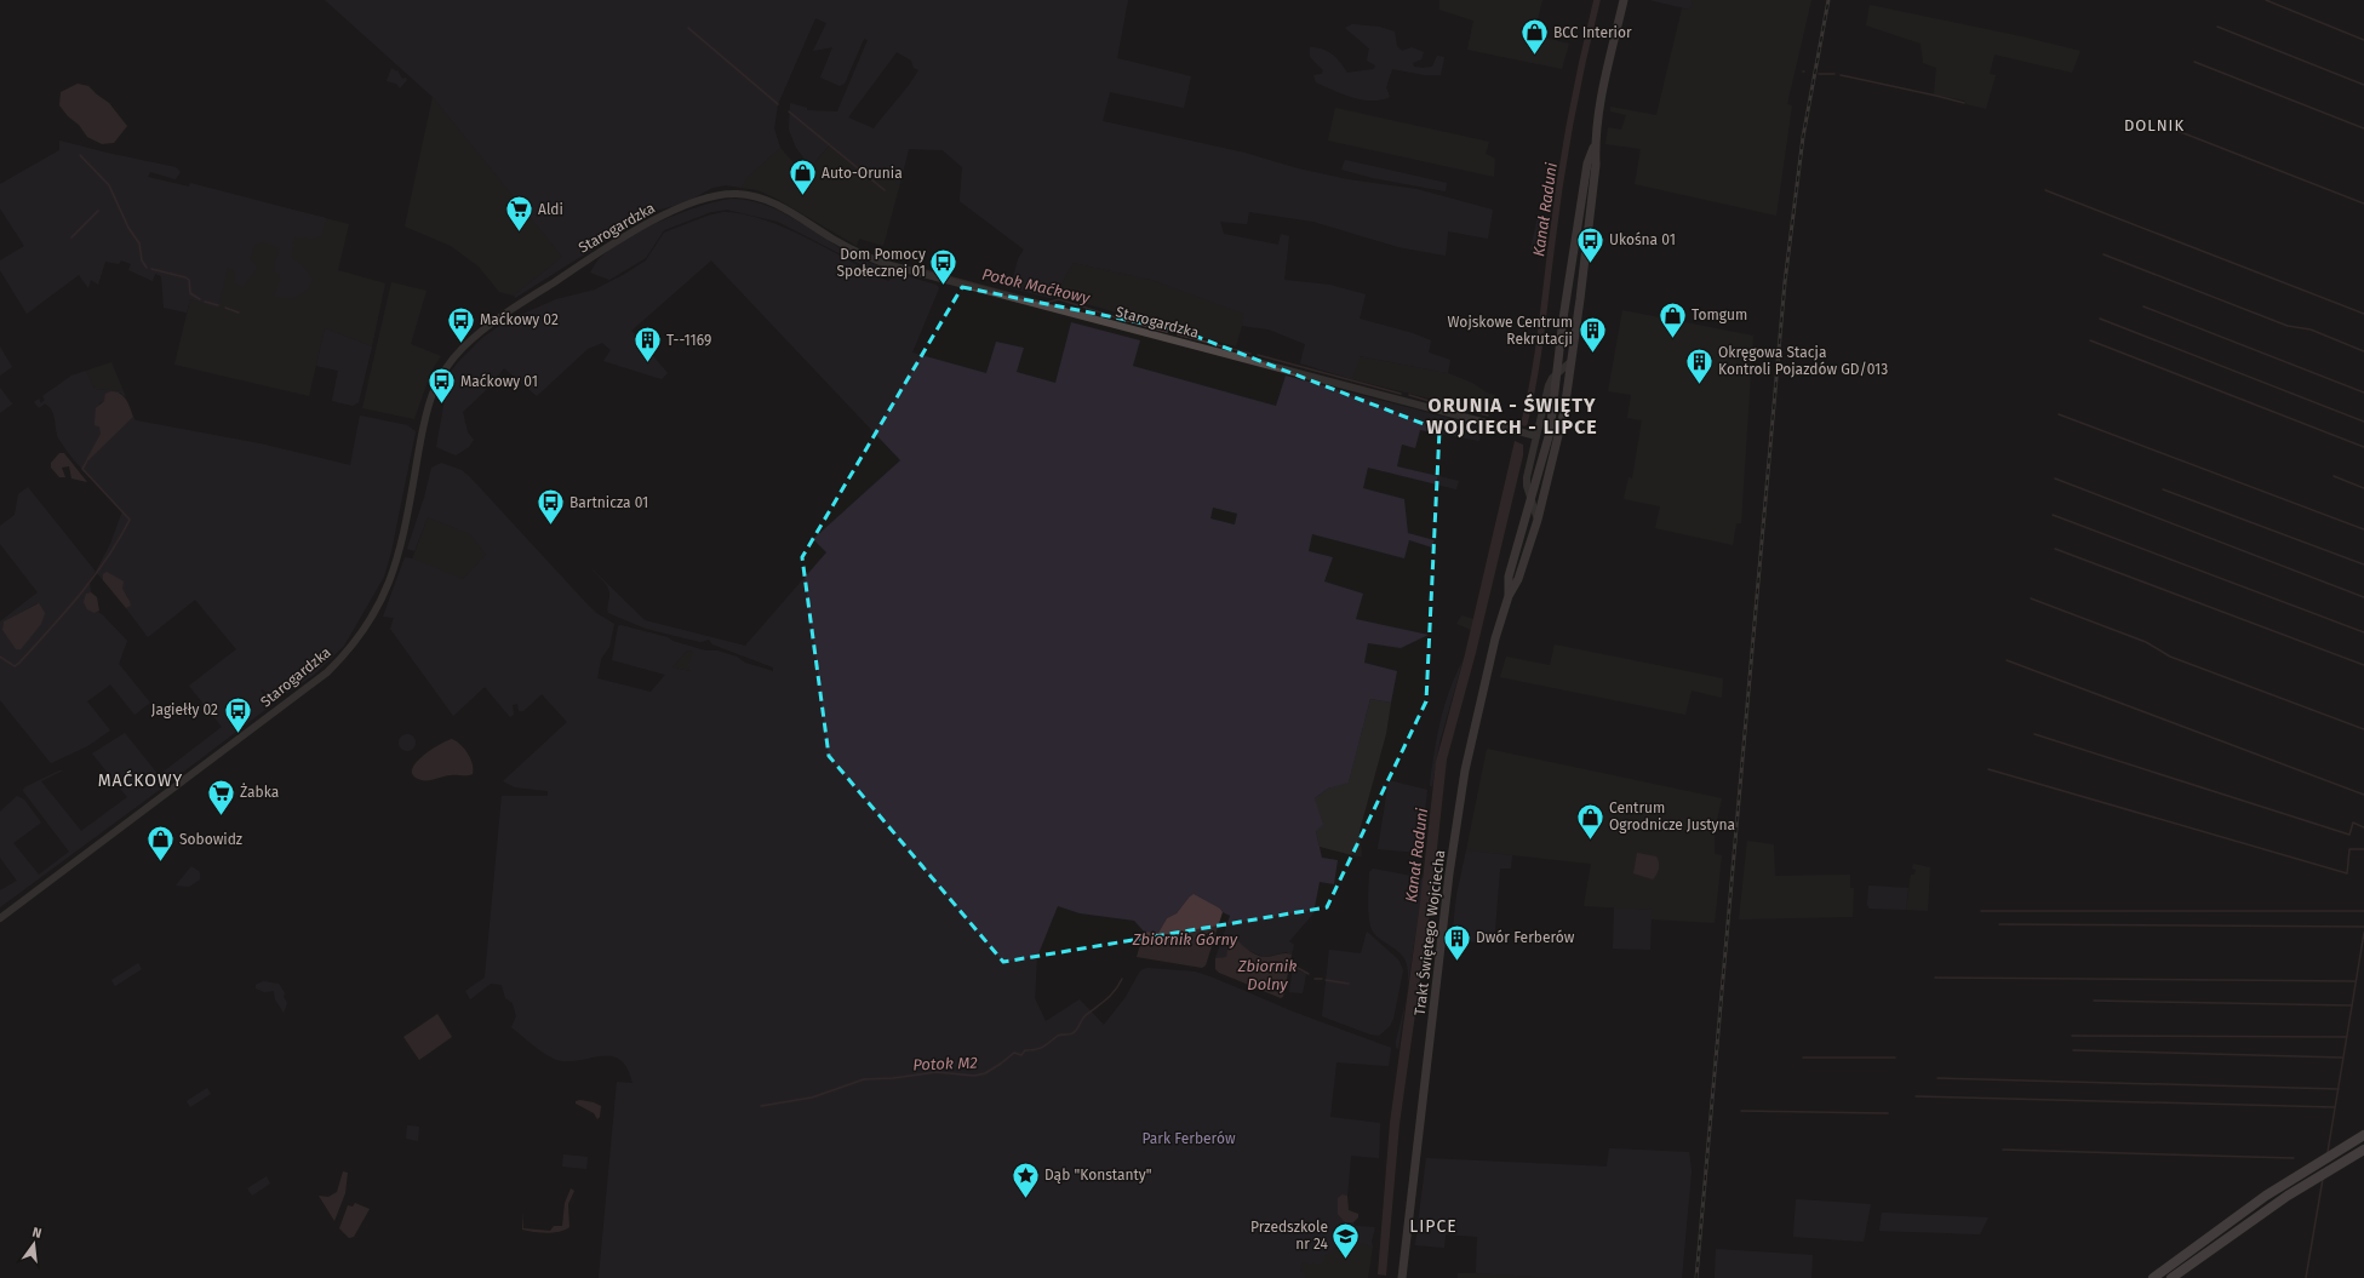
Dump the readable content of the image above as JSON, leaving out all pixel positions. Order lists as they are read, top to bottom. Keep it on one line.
{"streets":{"main road":["Starogardzka","Trakt Świętego Wojciecha"]},"districts":["DOLNIK","ORUNIA - ŚWIĘTY WOJCIECH - LIPCE","MAĆKOWY","LIPCE"],"water":["Kanał Raduni","Potok Maćkowy","Zbiornik Górny","Zbiornik Dolny","Potok M2"],"parks":["Park Ferberów"],"places":{"shop":["BCC Interior","Auto-Orunia","Tomgum","Centrum Ogrodnicze Justyna","Sobowidz"],"supermarket":["Aldi","Żabka"],"bus stop":["Ukośna 01","Dom Pomocy Społecznej 01","Maćkowy 02","Maćkowy 01","Bartnicza 01","Jagiełły 02"],"building":["Wojskowe Centrum Rekrutacji","T--1169","Okręgowa Stacja Kontroli Pojazdów GD/013","Dwór Ferberów"],"place":["Dąb \"Konstanty\""],"school or university":["Przedszkole nr 24"]},"north":"top"}
